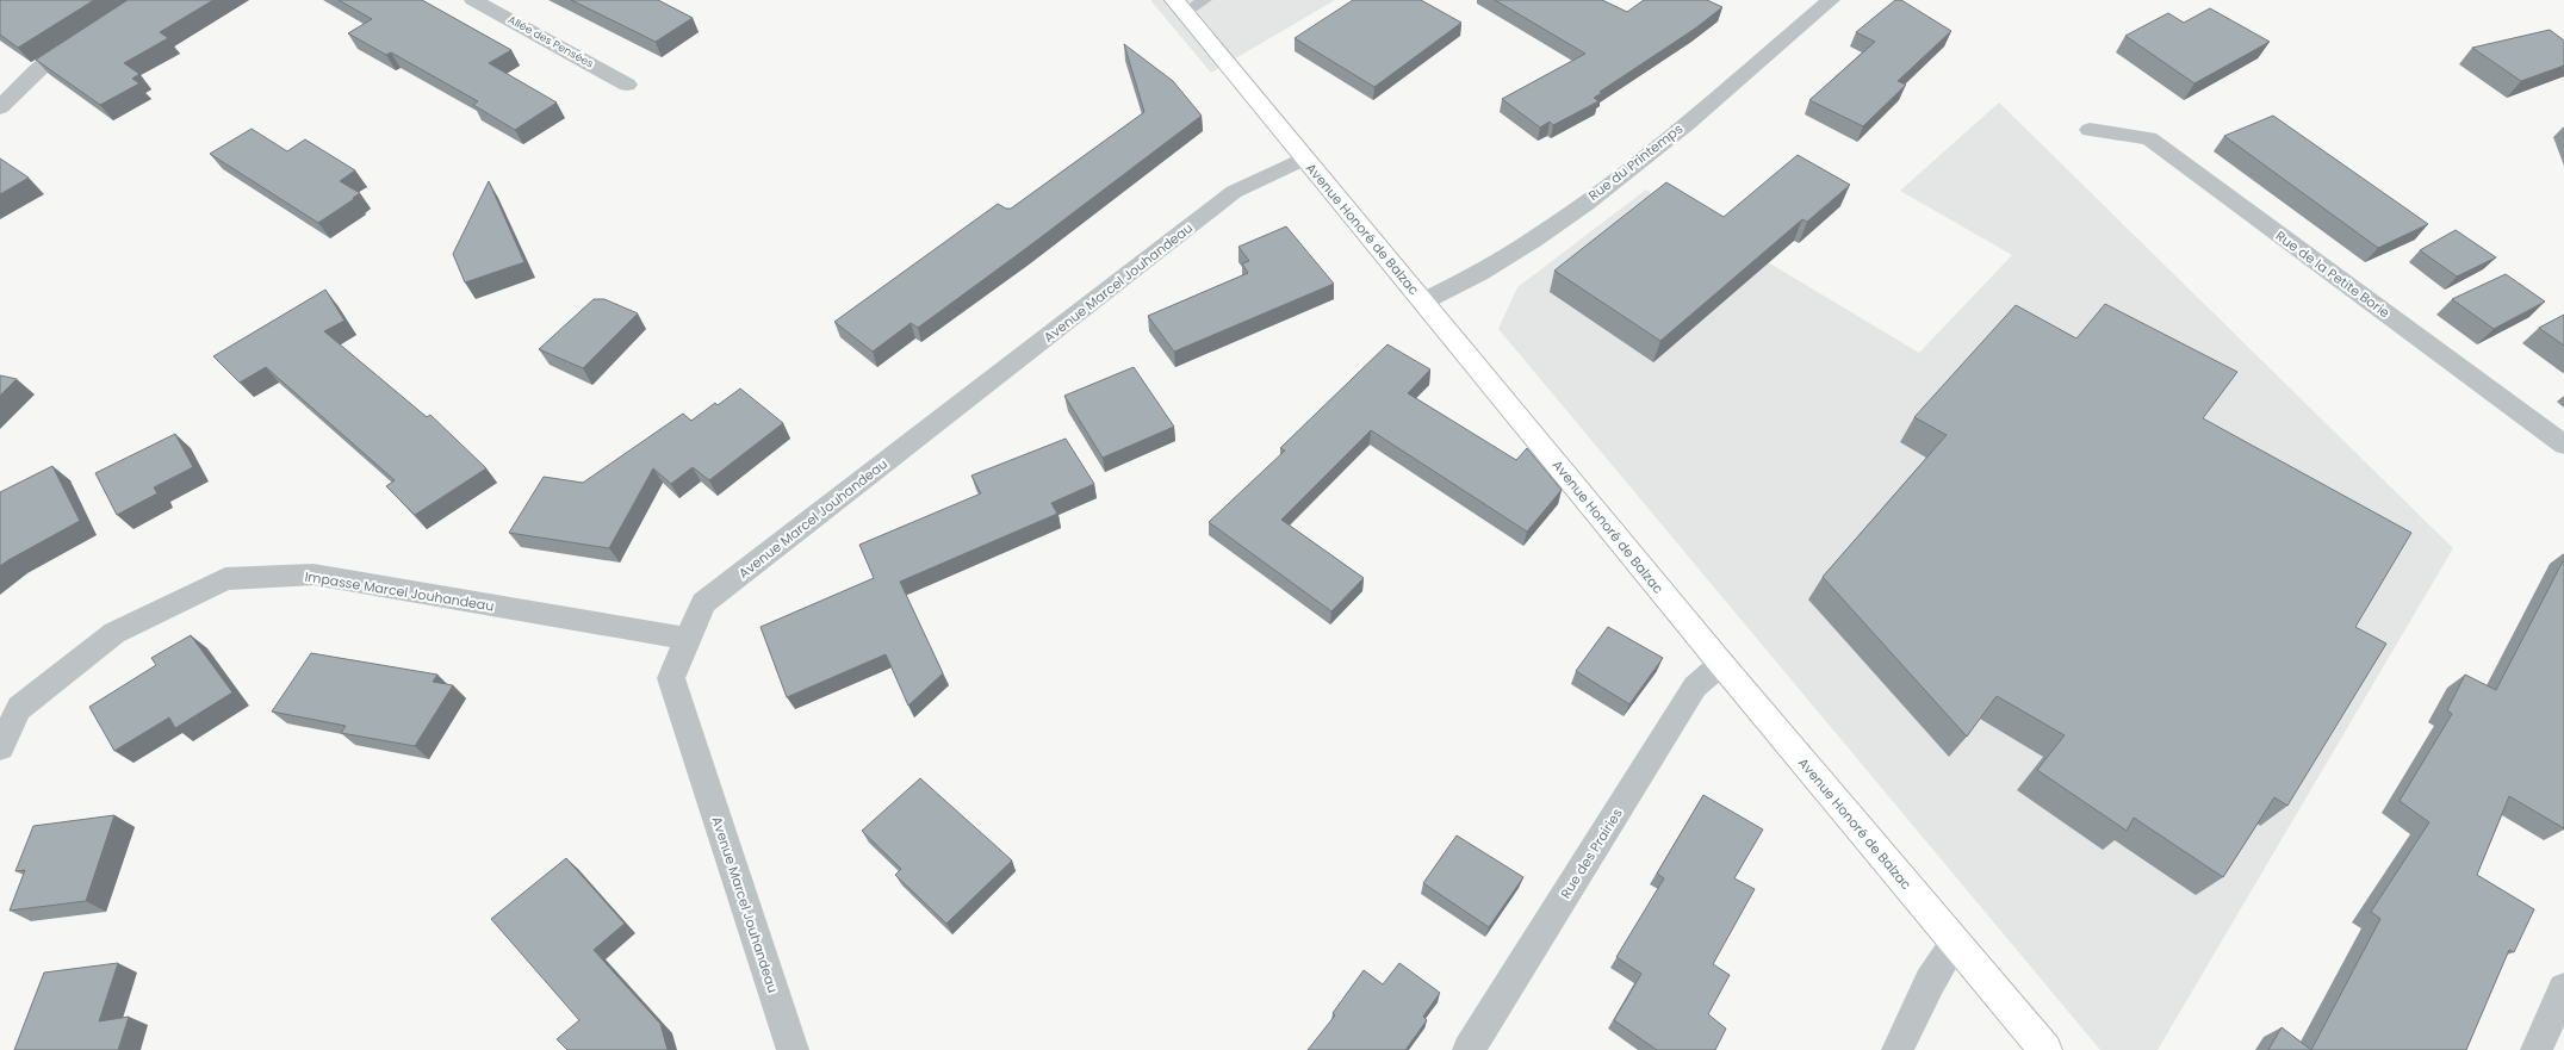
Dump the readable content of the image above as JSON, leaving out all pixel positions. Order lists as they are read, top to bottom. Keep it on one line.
{"streets":{"main road":["Avenue Honoré de Balzac"],"street":["Allée des Pensées","Rue du Printemps","Rue de la Petite Borie","Avenue Marcel Jouhandeau","Impasse Marcel Jouhandeau","Rue des Prairies"]},"crossings":[["Rue du Printemps","Avenue Honoré de Balzac"],["Avenue Honoré de Balzac","Avenue Marcel Jouhandeau"],["Avenue Honoré de Balzac","Rue des Prairies"],["Avenue Marcel Jouhandeau","Impasse Marcel Jouhandeau"]]}
